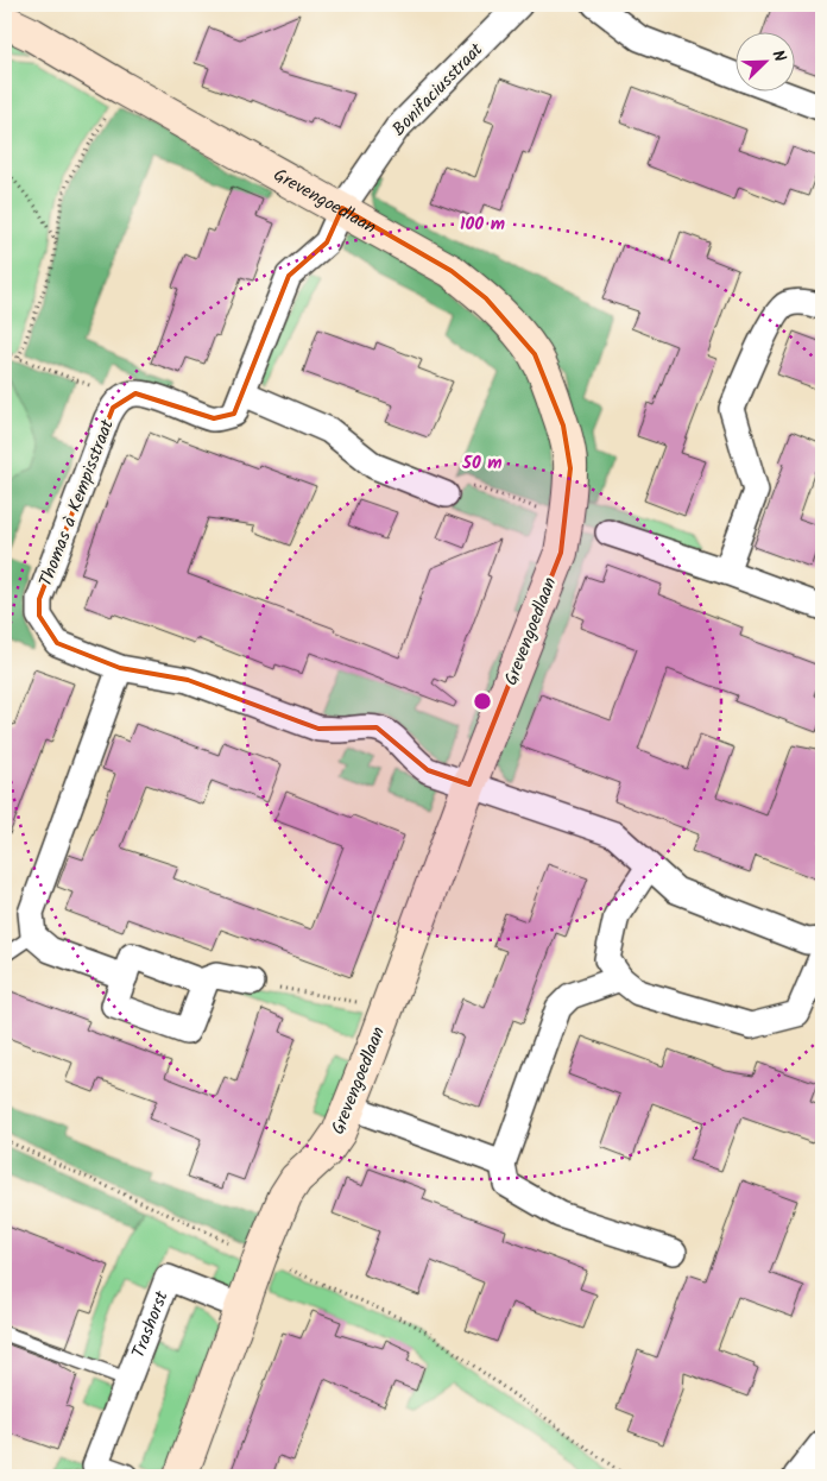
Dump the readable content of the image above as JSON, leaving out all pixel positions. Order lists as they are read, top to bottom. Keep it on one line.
{"streets":{"street":["Bonifaciusstraat","Grevengoedlaan","Thomas à Kempisstraat","Trashorst"]},"crossings":[["Bonifaciusstraat","Grevengoedlaan"],["Bonifaciusstraat","Thomas à Kempisstraat"],["Grevengoedlaan","Thomas à Kempisstraat"],["Grevengoedlaan","Trashorst"]],"north":"top right","rings":["100 m","50 m"]}
